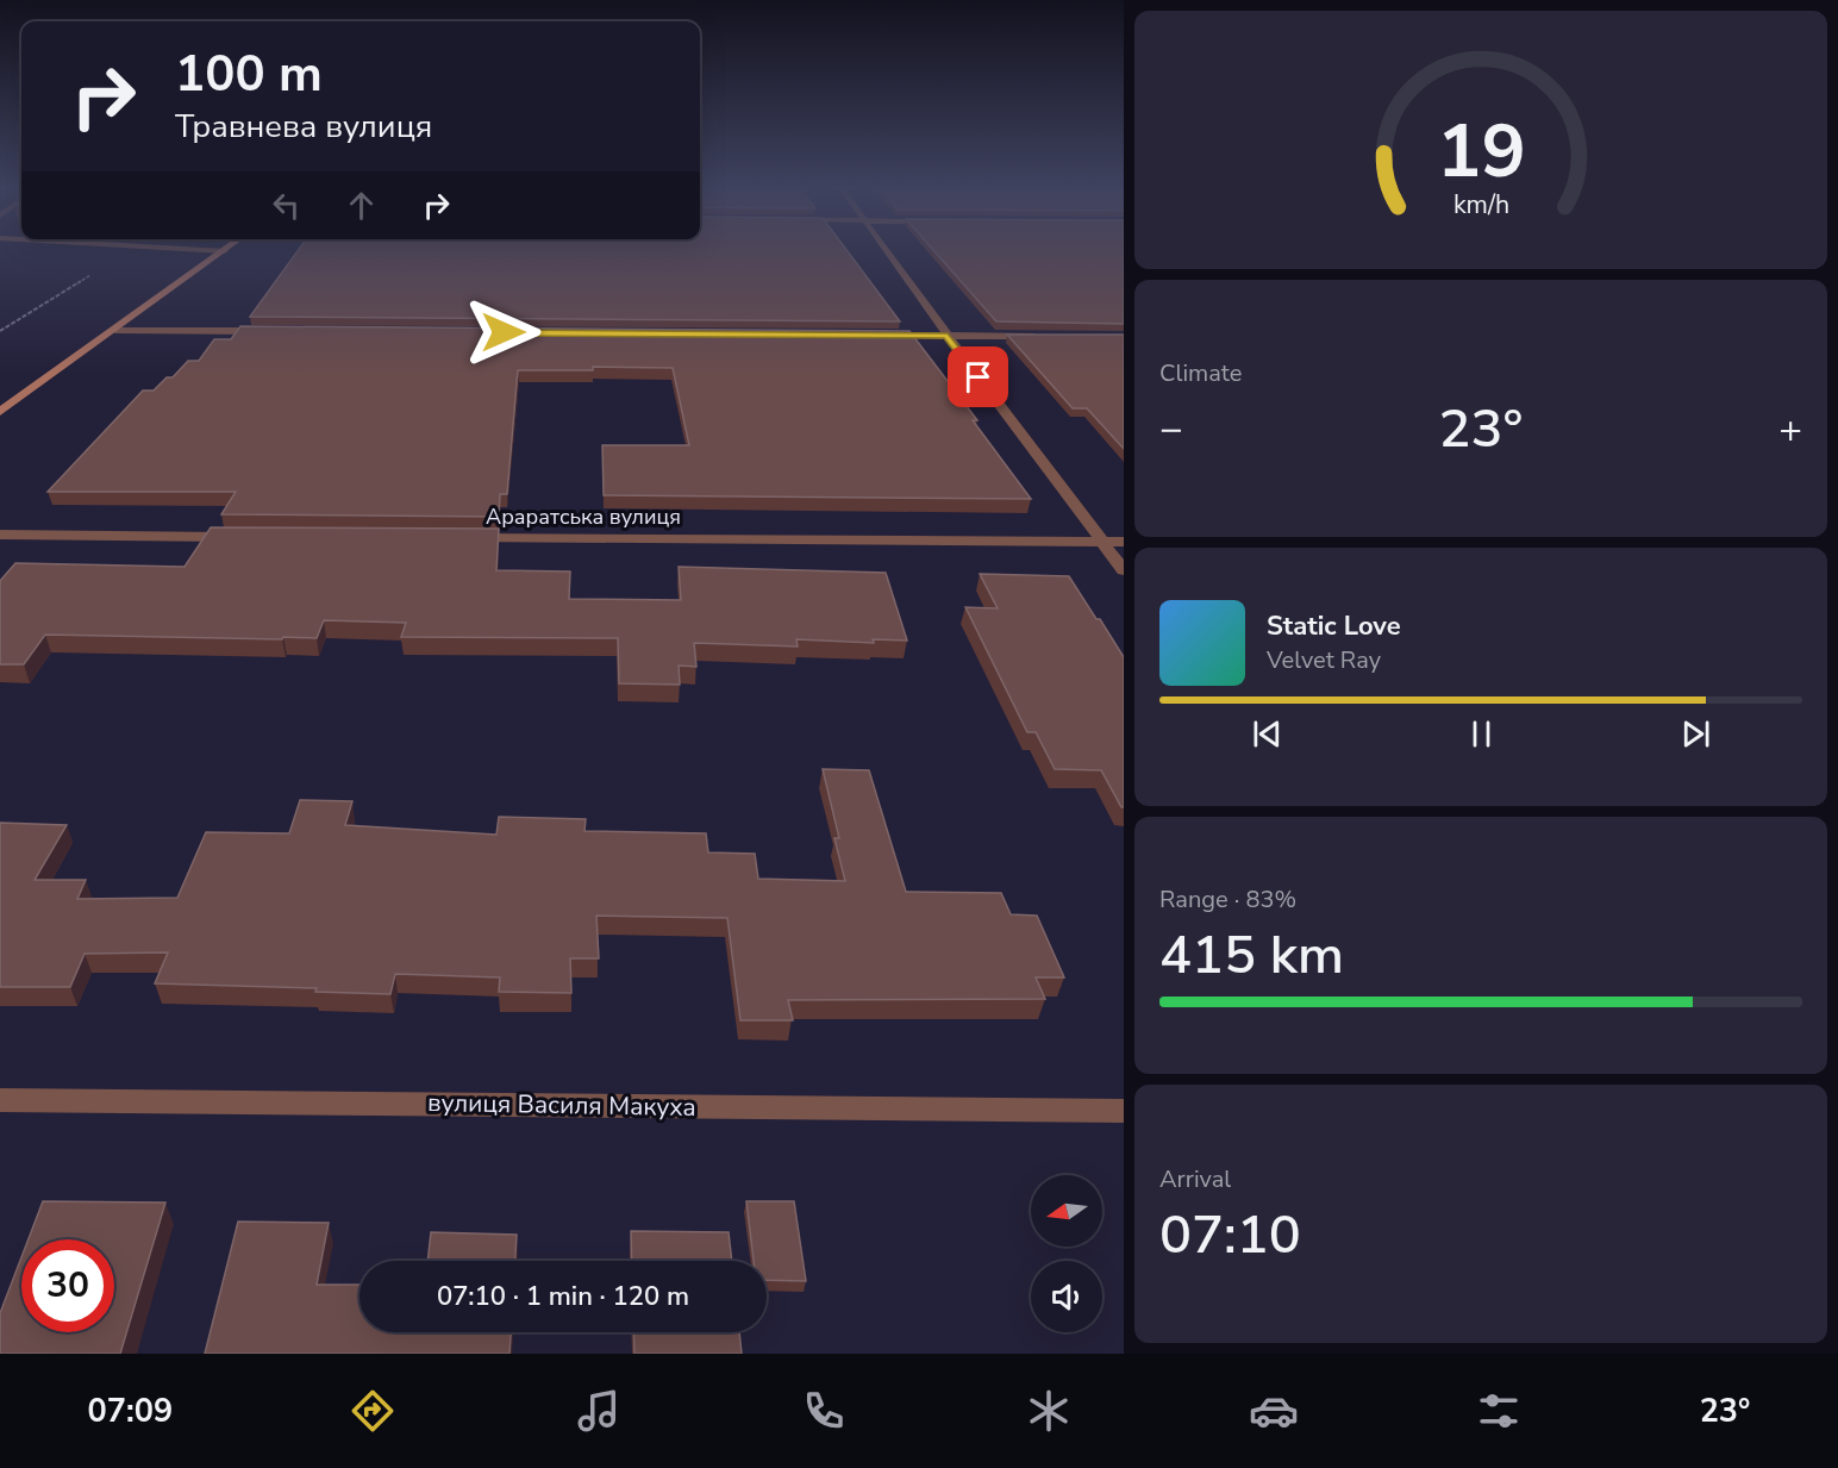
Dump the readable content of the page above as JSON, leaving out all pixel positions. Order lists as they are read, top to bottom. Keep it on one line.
{"streets":{"street":["Араратська вулиця","вулиця Василя Макуха"]},"north":"left","page":{"turn":["100 m","Травнева вулиця"],"tile":["Climate",["Range · 83%","415 km"],["Arrival","07:10"]],"heat":["−","23°","+"],"song":["Static Love","Velvet Ray"],"limit":"30","trip":"07:10 · 1 min · 120 m","tabs":["07:09","23°"],"gauge":["19","km/h"]}}
